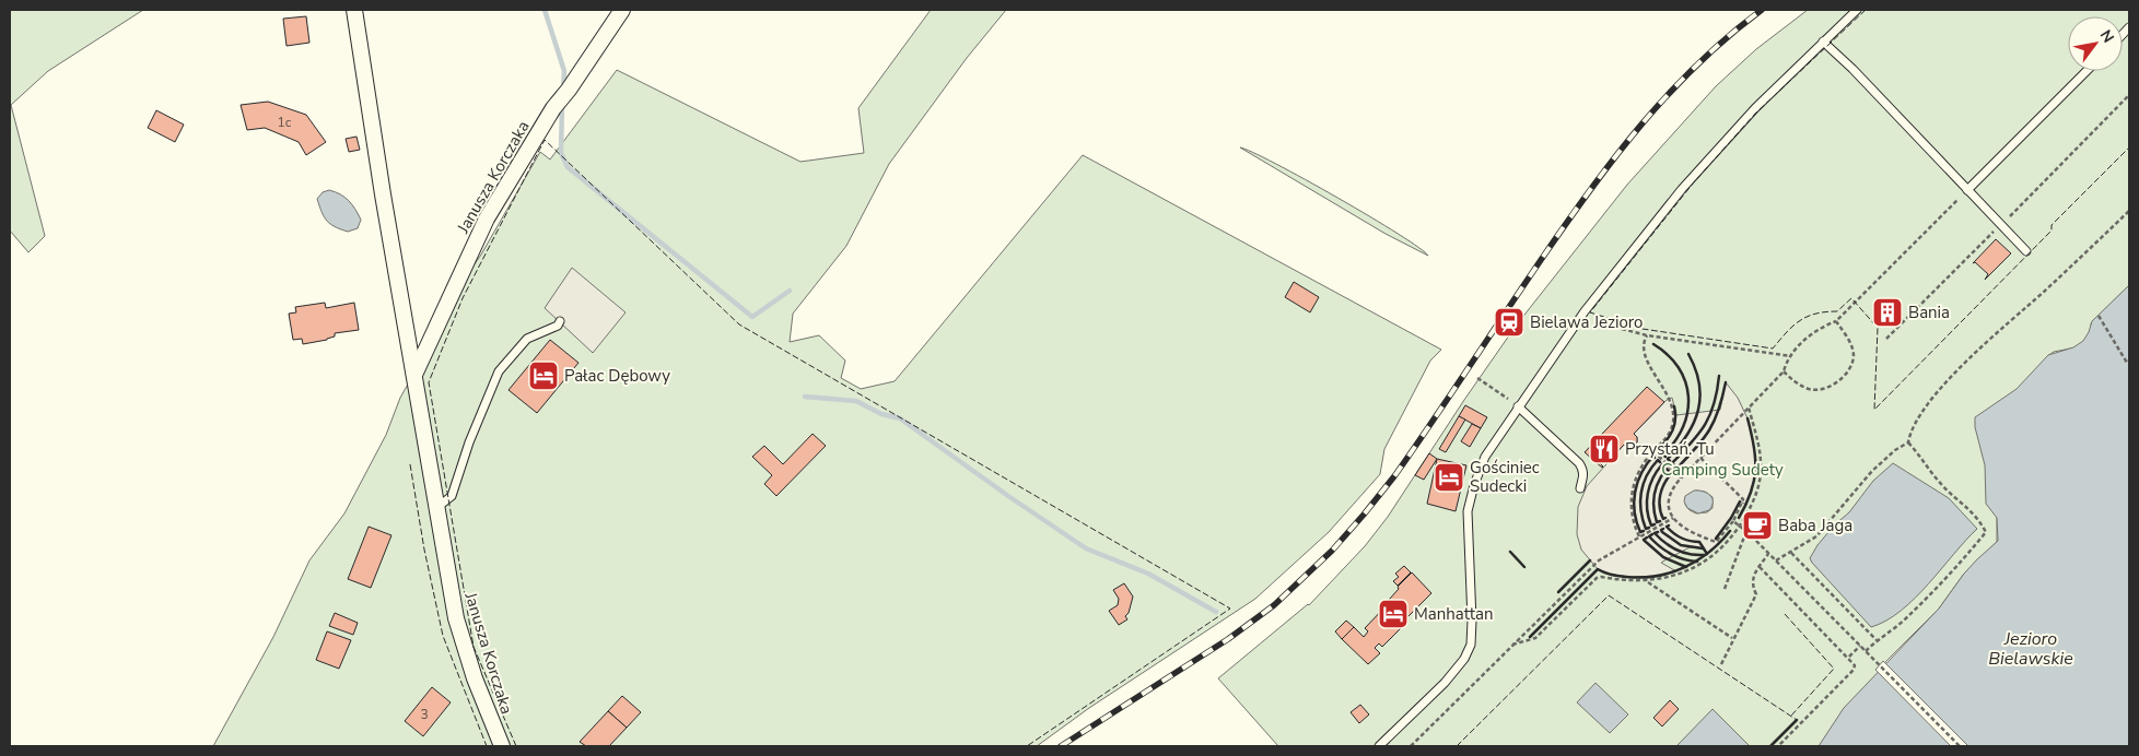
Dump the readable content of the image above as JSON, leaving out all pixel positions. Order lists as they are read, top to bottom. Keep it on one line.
{"streets":{"street":["Janusza Korczaka"]},"water":["Jezioro Bielawskie"],"parks":["Camping Sudety"],"places":{"building":["Bania"],"station":["Bielawa Jezioro"],"hotel":["Pałac Dębowy","Gościniec Sudecki","Manhattan"],"restaurant":["Przystań. Tu"],"cafe":["Baba Jaga"]},"house_numbers":["1c","3"],"north":"top right"}
